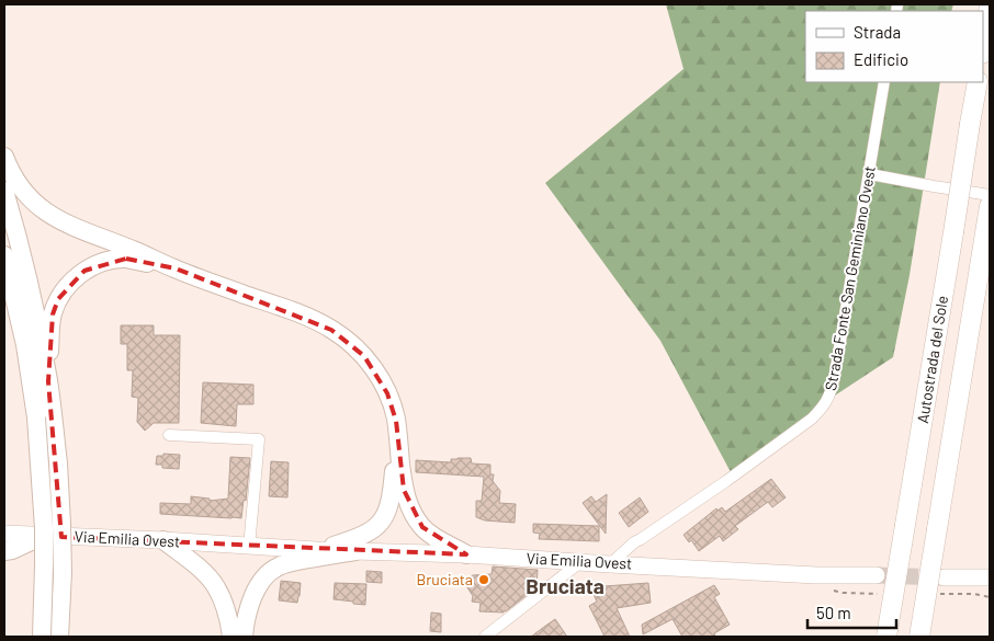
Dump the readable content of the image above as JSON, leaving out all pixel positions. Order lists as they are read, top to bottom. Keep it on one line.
{"streets":{"highway":["Autostrada del Sole"],"main road":["Via Emilia Ovest"],"street":["Strada Fonte San Geminiano Ovest"]},"crossings":[["Strada Fonte San Geminiano Ovest","Via Emilia Ovest"]],"districts":["Bruciata"],"places":["Bruciata"],"legend":["Strada","Edificio"],"scale_bar":"50 m"}
